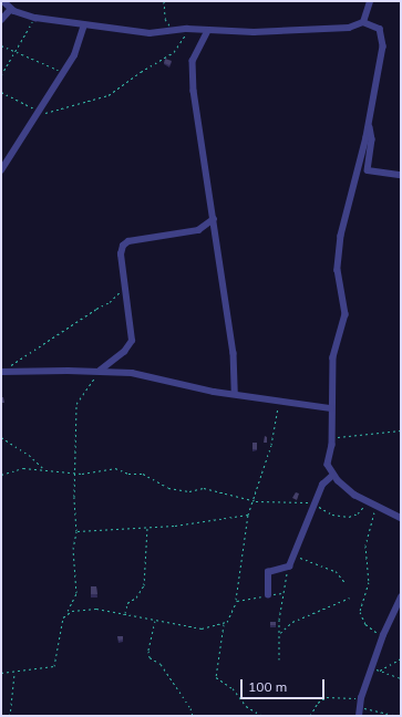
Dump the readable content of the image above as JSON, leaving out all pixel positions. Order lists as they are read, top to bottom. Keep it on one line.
{"scale_bar":"100 m"}
